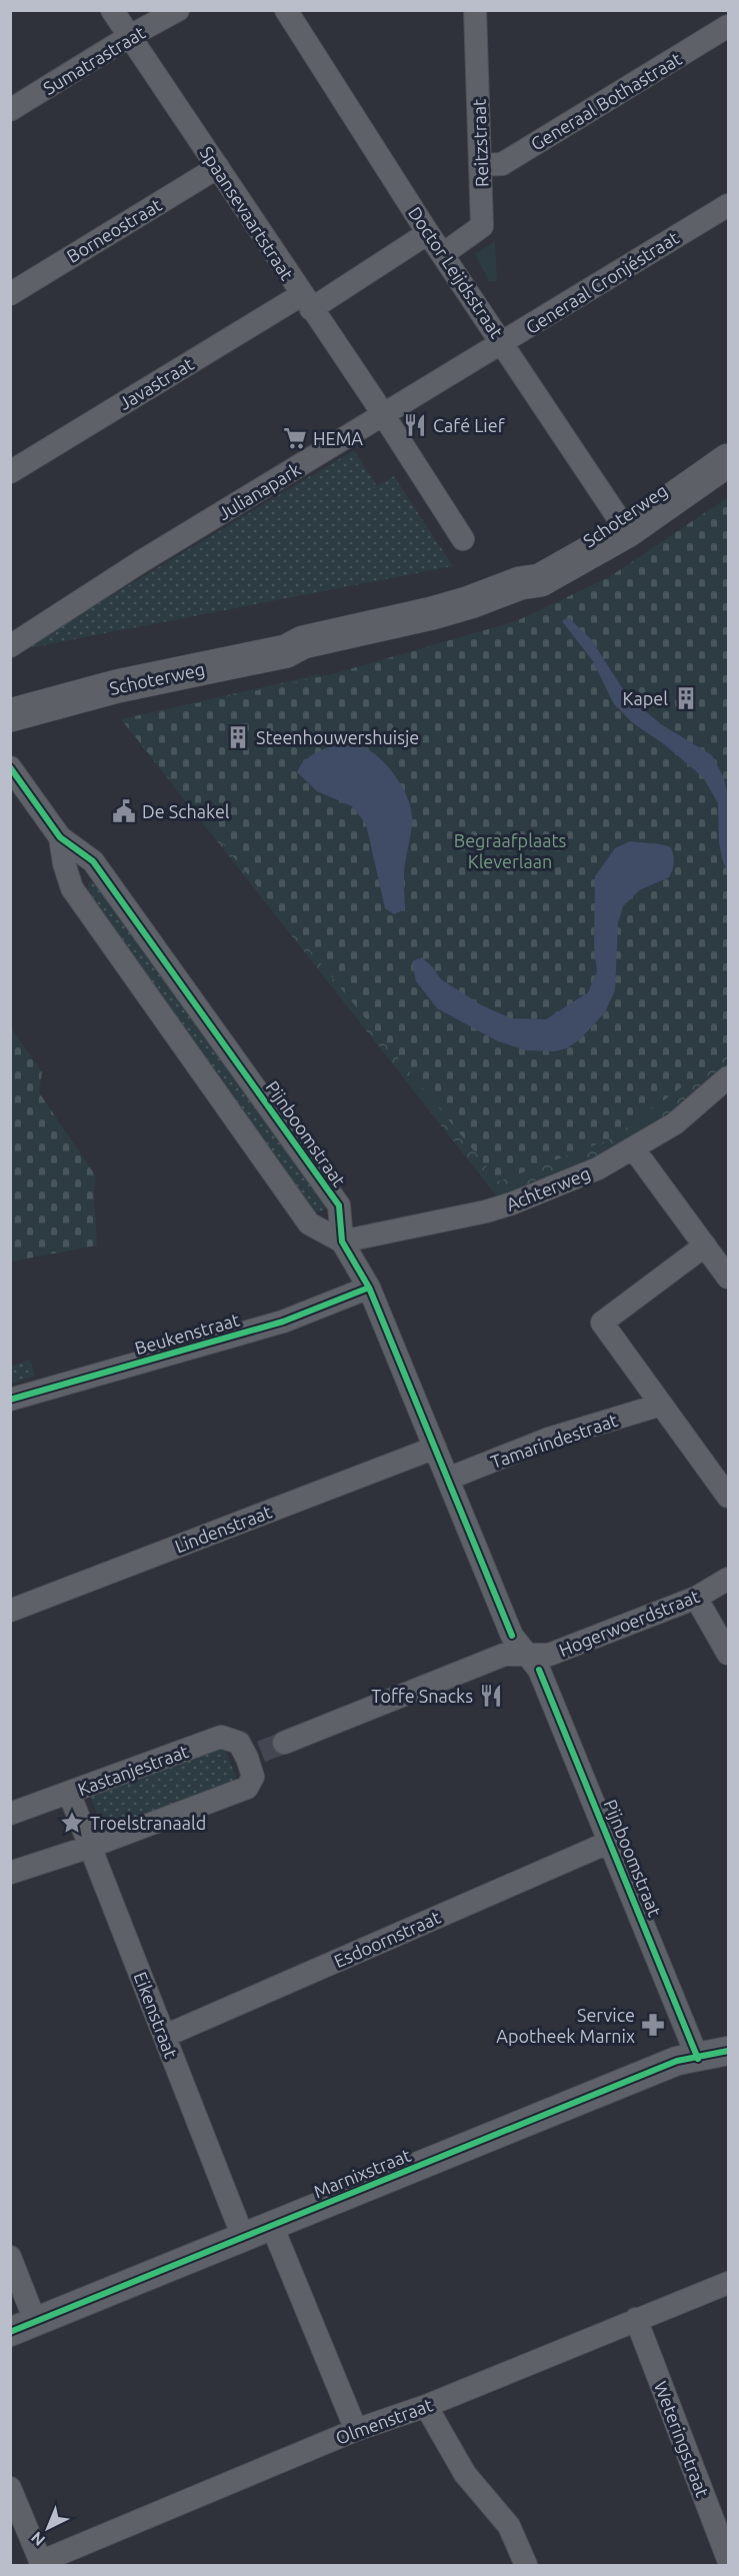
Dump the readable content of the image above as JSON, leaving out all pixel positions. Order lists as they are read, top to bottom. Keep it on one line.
{"streets":{"main road":["Schoterweg"],"street":["Sumatrastraat","Generaal Bothastraat","Reitzstraat","Spaansevaartstraat","Borneostraat","Doctor Leijdsstraat","Generaal Cronjéstraat","Javastraat","Julianapark","Pijnboomstraat","Achterweg","Beukenstraat","Tamarindestraat","Lindenstraat","Hogerwoerdstraat","Kastanjestraat","Esdoornstraat","Eikenstraat","Marnixstraat","Olmenstraat","Weteringstraat"]},"crossings":[["Sumatrastraat","Spaansevaartstraat"],["Generaal Bothastraat","Reitzstraat"],["Reitzstraat","Doctor Leijdsstraat"],["Spaansevaartstraat","Borneostraat"],["Spaansevaartstraat","Generaal Cronjéstraat"],["Spaansevaartstraat","Javastraat"],["Spaansevaartstraat","Julianapark"],["Doctor Leijdsstraat","Generaal Cronjéstraat"],["Doctor Leijdsstraat","Javastraat"],["Doctor Leijdsstraat","Schoterweg"],["Generaal Cronjéstraat","Julianapark"],["Pijnboomstraat","Achterweg"],["Pijnboomstraat","Beukenstraat"],["Pijnboomstraat","Tamarindestraat"],["Pijnboomstraat","Lindenstraat"],["Pijnboomstraat","Hogerwoerdstraat"],["Pijnboomstraat","Esdoornstraat"],["Pijnboomstraat","Marnixstraat"],["Kastanjestraat","Eikenstraat"],["Esdoornstraat","Eikenstraat"],["Eikenstraat","Marnixstraat"],["Olmenstraat","Weteringstraat"]],"parks":["Begraafplaats Kleverlaan"],"places":{"restaurant":["Café Lief","Toffe Snacks"],"supermarket":["HEMA"],"building":["Kapel","Steenhouwershuisje"],"public building":["De Schakel"],"place":["Troelstranaald"],"pharmacy":["Service Apotheek Marnix"]},"north":"bottom left"}
